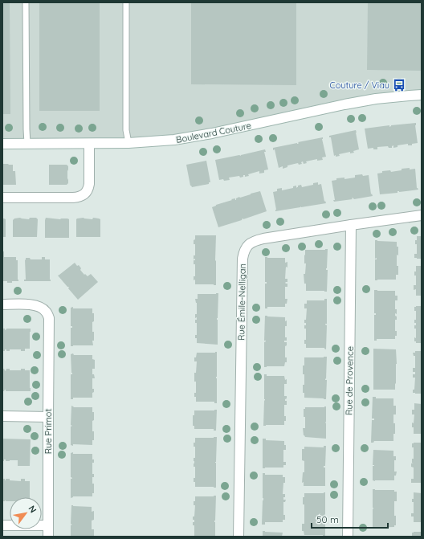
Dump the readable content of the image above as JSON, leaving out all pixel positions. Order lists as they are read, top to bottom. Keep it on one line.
{"streets":{"street":["Boulevard Couture","Rue Émile-Nelligan","Rue de Provence","Rue Primot"]},"crossings":[["Rue Émile-Nelligan","Rue de Provence"]],"places":{"bus stop":["Couture / Viau"]},"scale_bar":"50 m","north":"top right"}
